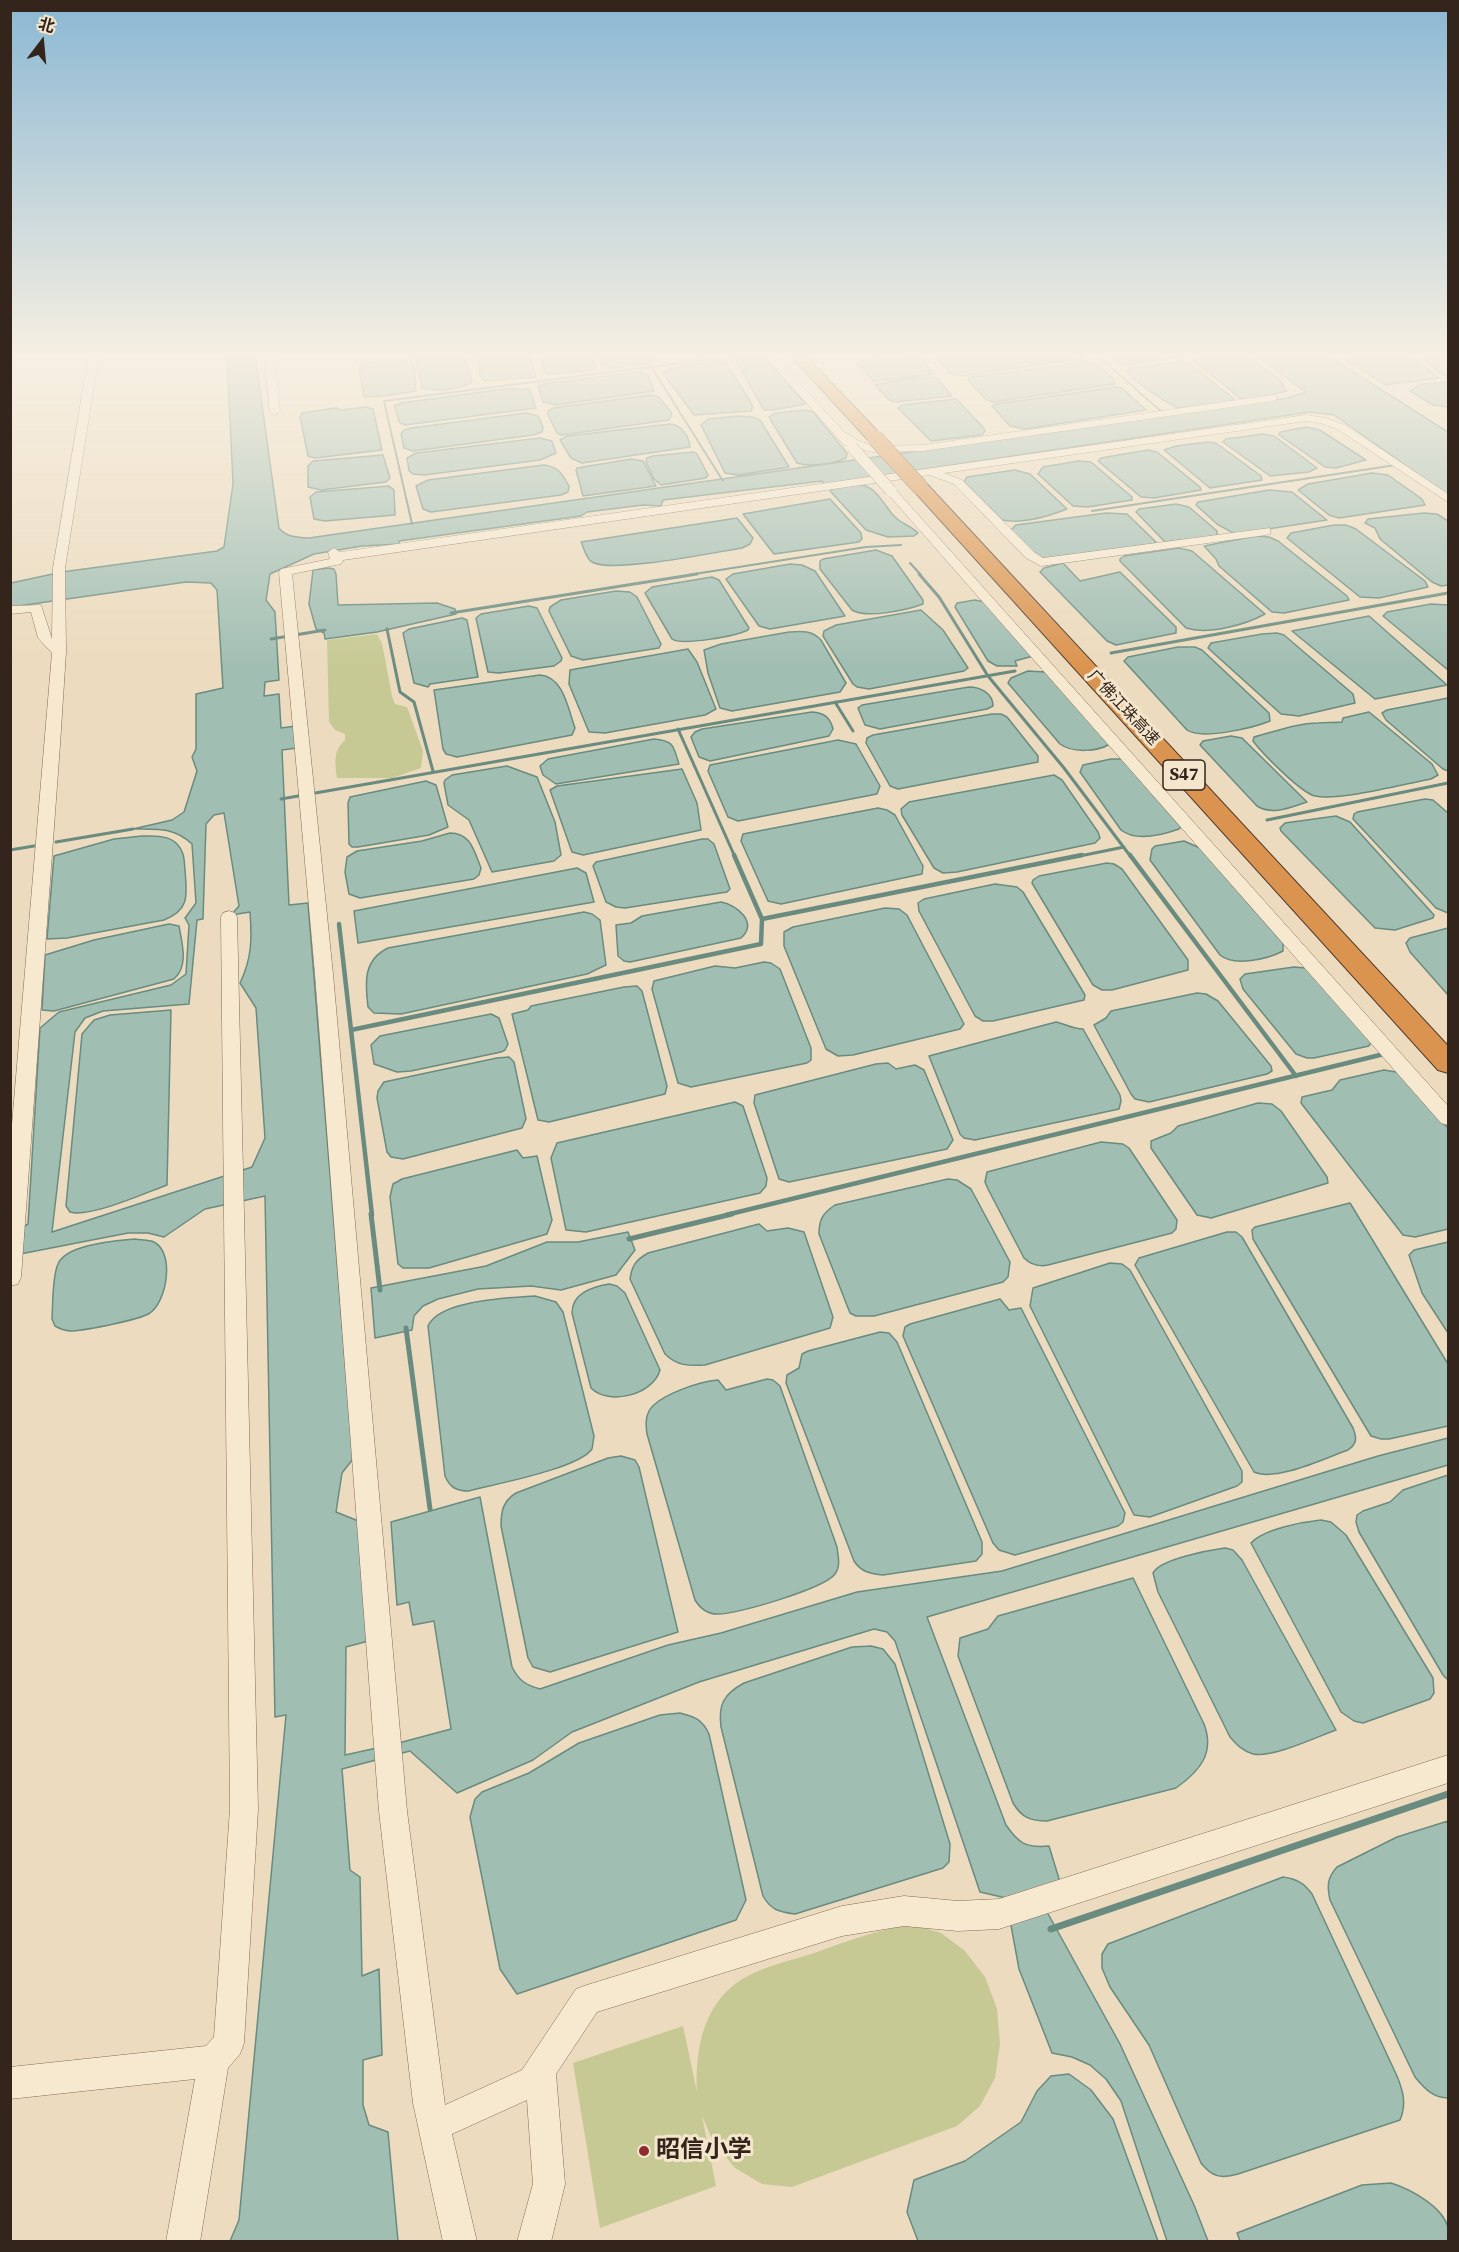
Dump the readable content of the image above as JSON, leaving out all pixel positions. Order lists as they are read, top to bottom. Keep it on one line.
{"streets":{"highway":["广佛江珠高速","S47"]},"places":["昭信小学"],"north":"top"}
